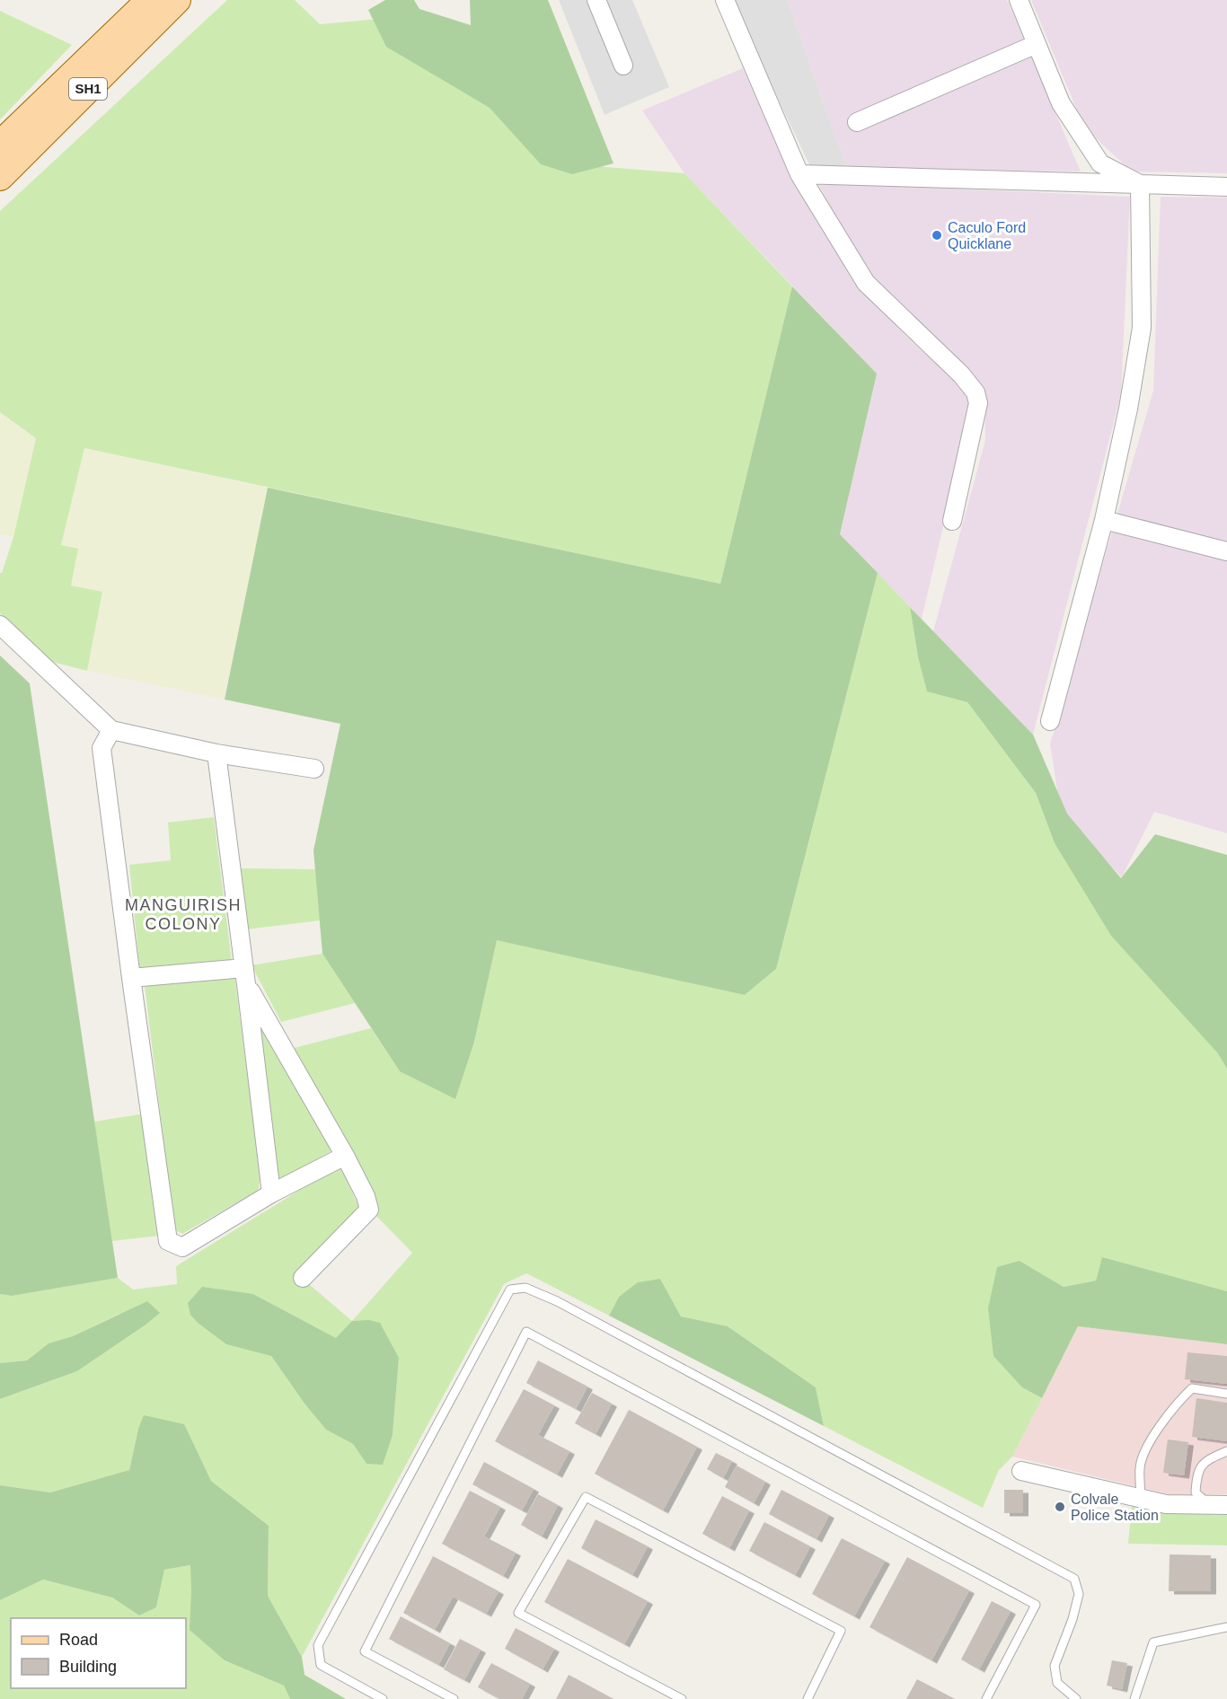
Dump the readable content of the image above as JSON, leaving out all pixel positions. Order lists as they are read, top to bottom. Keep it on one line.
{"streets":{"main road":["SH1"]},"districts":["MANGUIRISH COLONY"],"places":["Caculo Ford Quicklane","Colvale Police Station"],"legend":["Road","Building"]}
